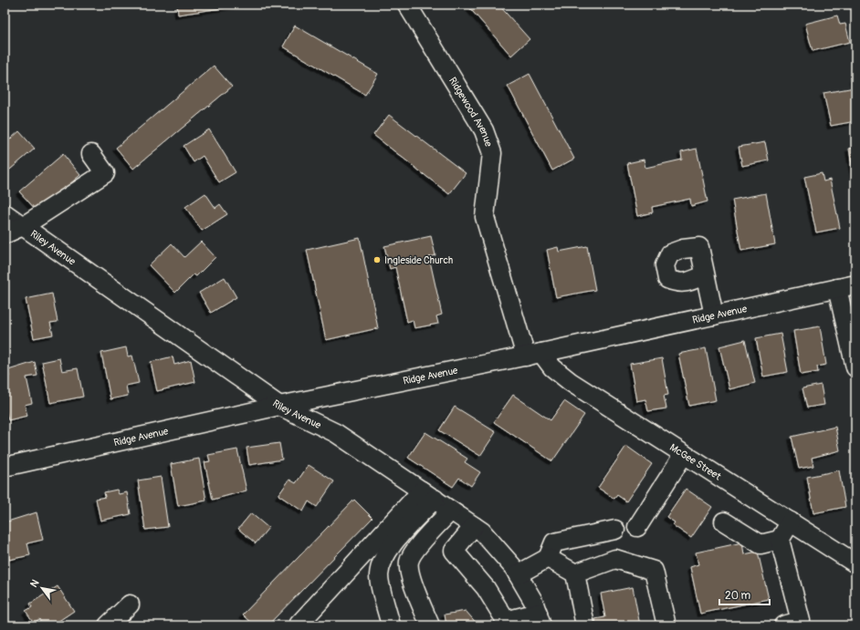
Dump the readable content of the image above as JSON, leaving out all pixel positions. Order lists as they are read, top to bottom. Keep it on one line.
{"streets":{"street":["Ridgewood Avenue","Riley Avenue","Ridge Avenue","McGee Street"]},"crossings":[["Ridgewood Avenue","Ridge Avenue"],["Ridgewood Avenue","McGee Street"],["Riley Avenue","Ridge Avenue"],["Ridge Avenue","McGee Street"]],"places":["Ingleside Church"],"scale_bar":"20 m","north":"top left"}
